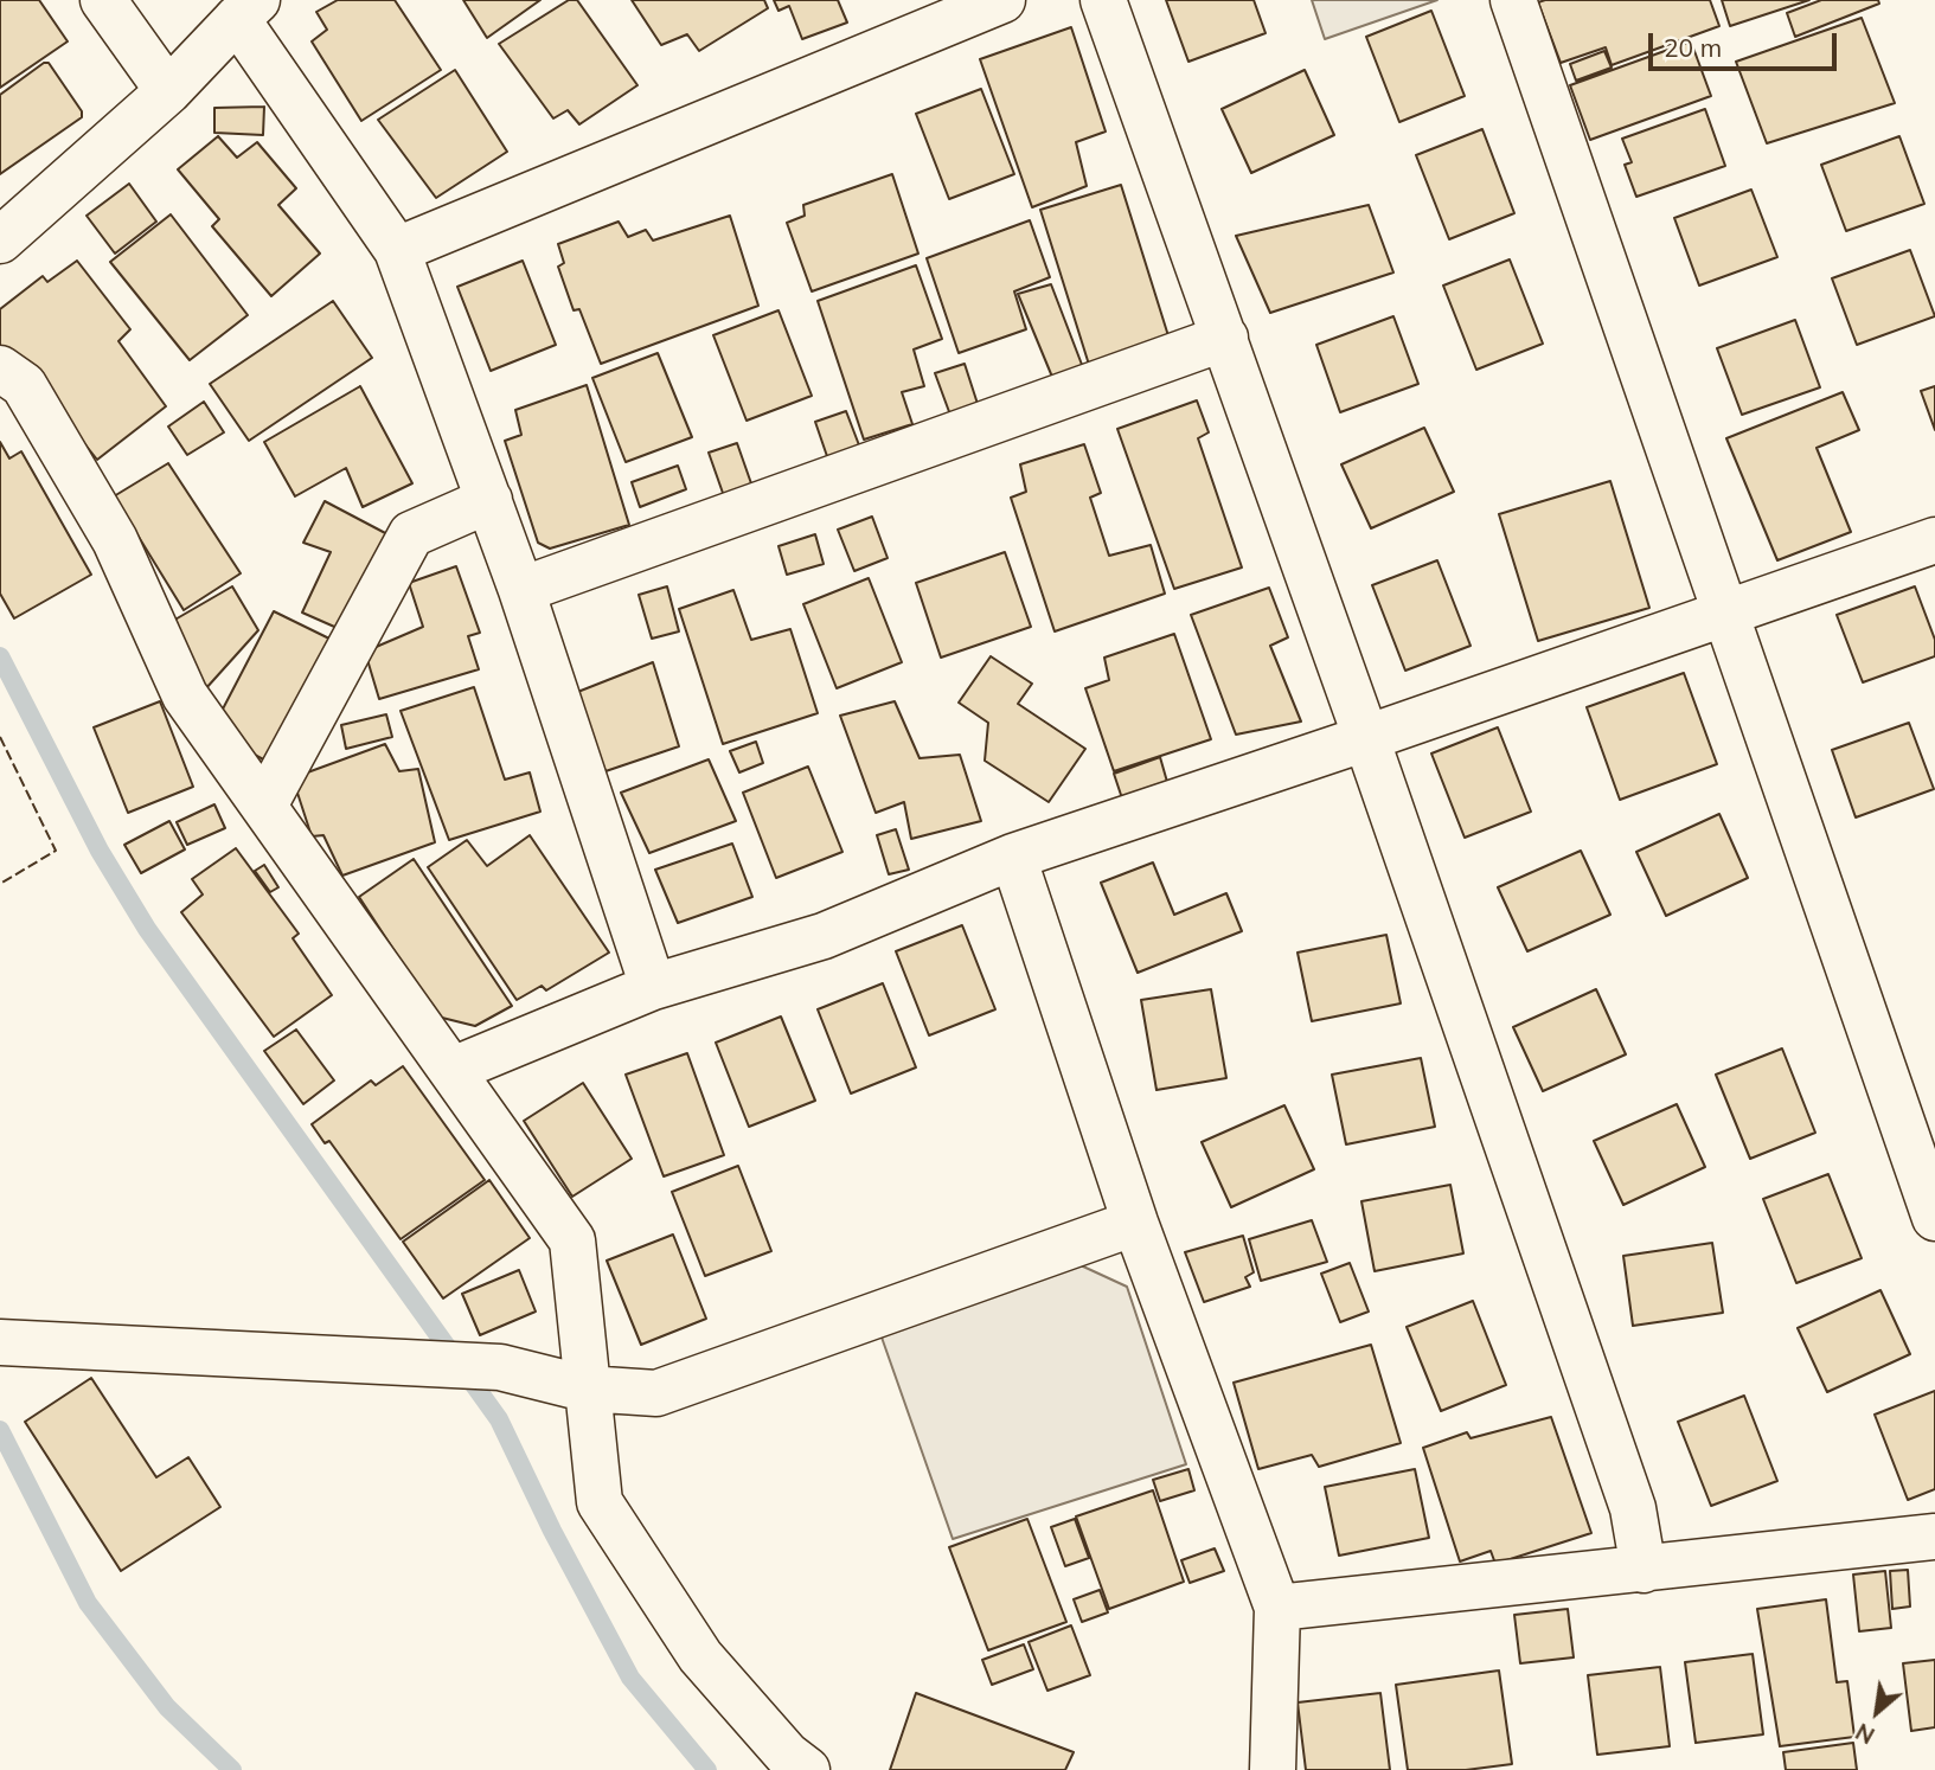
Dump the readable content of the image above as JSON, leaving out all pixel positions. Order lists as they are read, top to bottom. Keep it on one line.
{"scale_bar":"20 m","north":"bottom left"}
